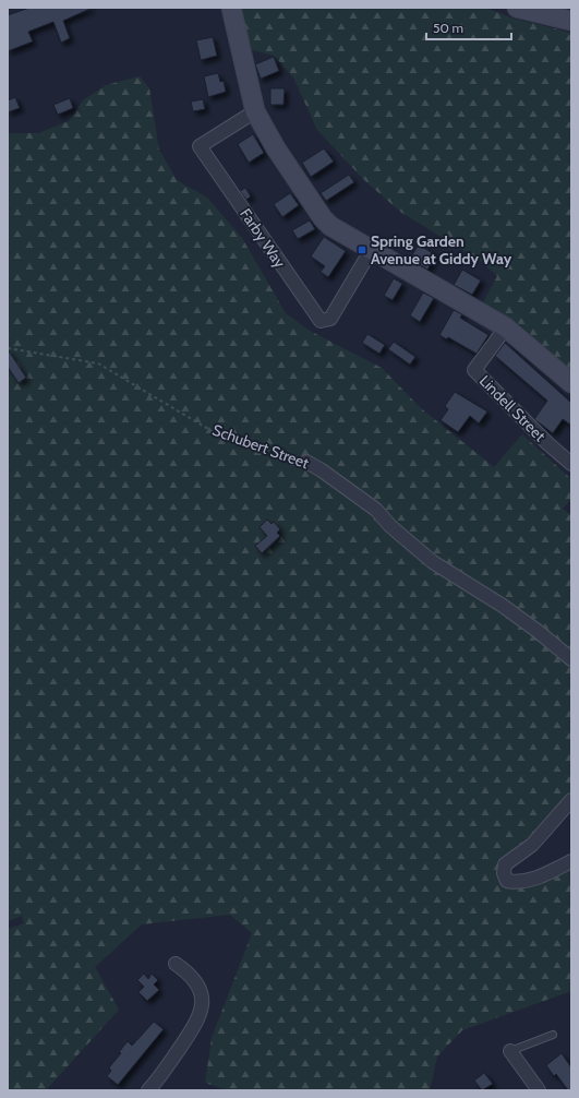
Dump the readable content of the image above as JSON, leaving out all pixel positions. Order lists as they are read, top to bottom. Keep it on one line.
{"streets":{"street":["Farby Way","Lindell Street","Schubert Street"]},"places":{"transit":["Spring Garden Avenue at Giddy Way"]},"scale_bar":"50 m"}
